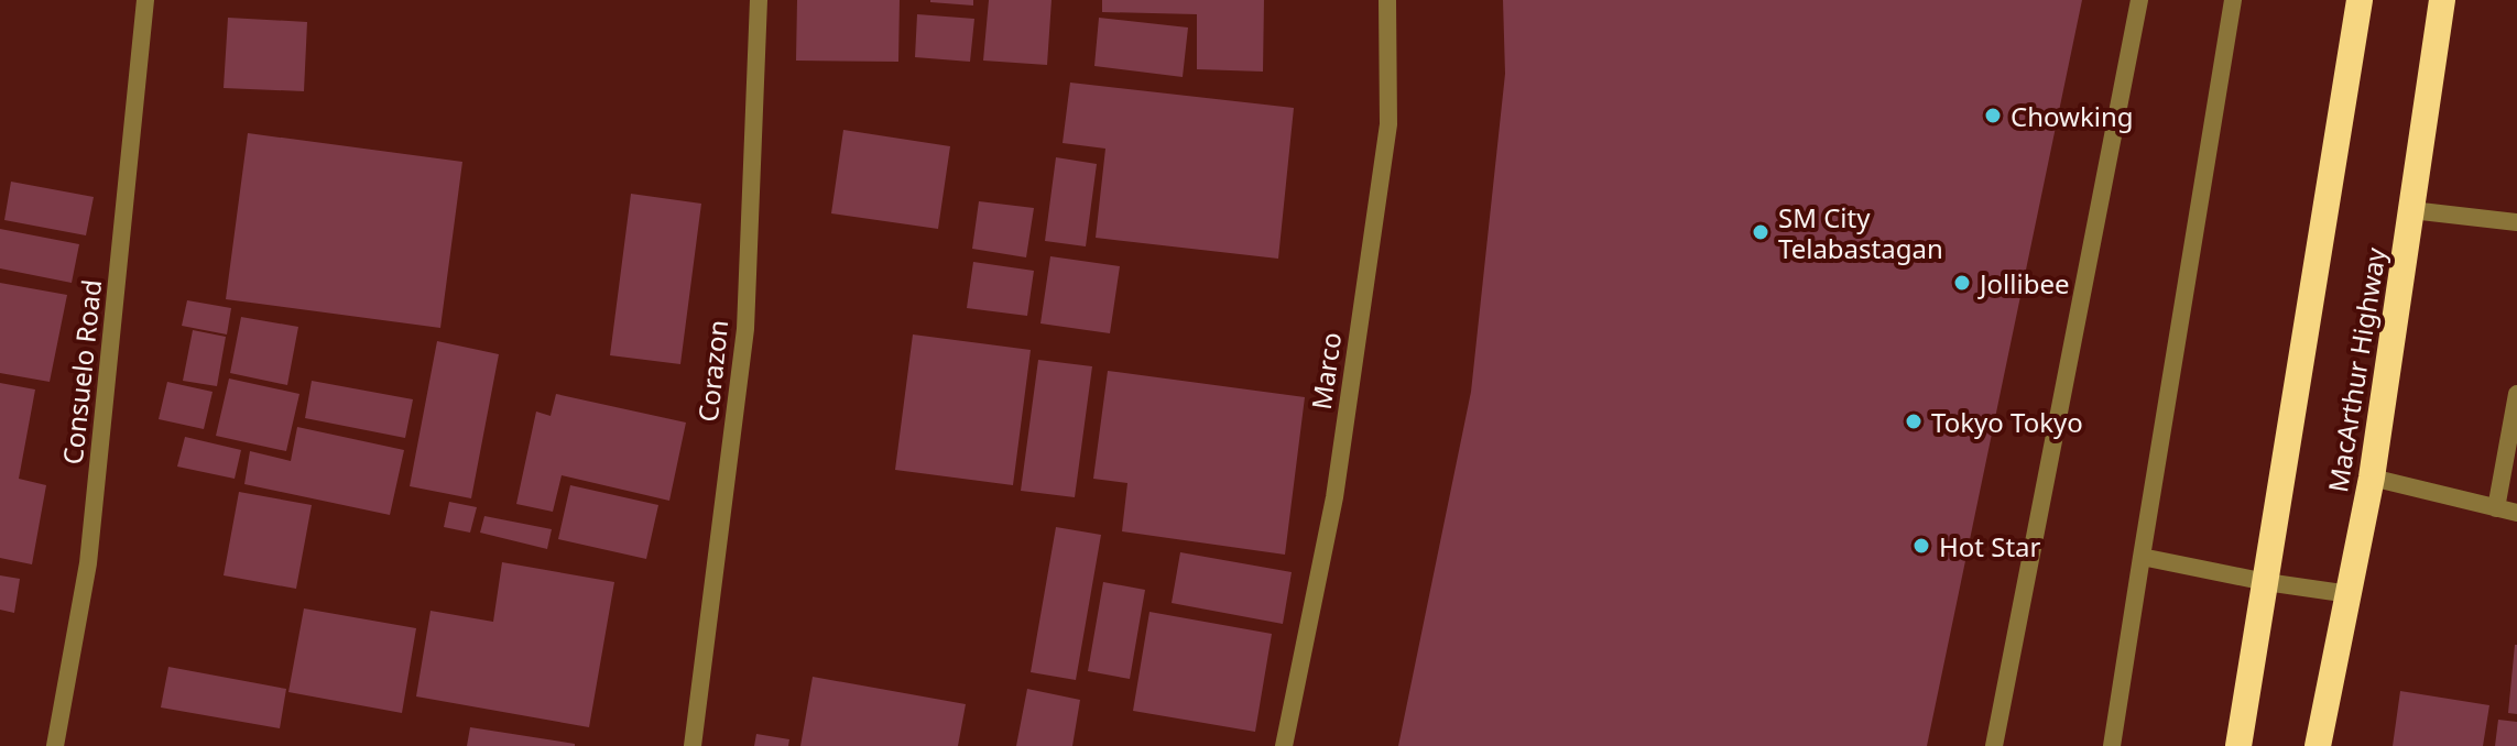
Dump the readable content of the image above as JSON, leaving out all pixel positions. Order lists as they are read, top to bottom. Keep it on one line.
{"streets":{"highway":["MacArthur Highway"],"street":["Corazon","Marco","Consuelo Road"]},"places":["Chowking","SM City Telabastagan","Jollibee","Tokyo Tokyo","Hot Star"]}
